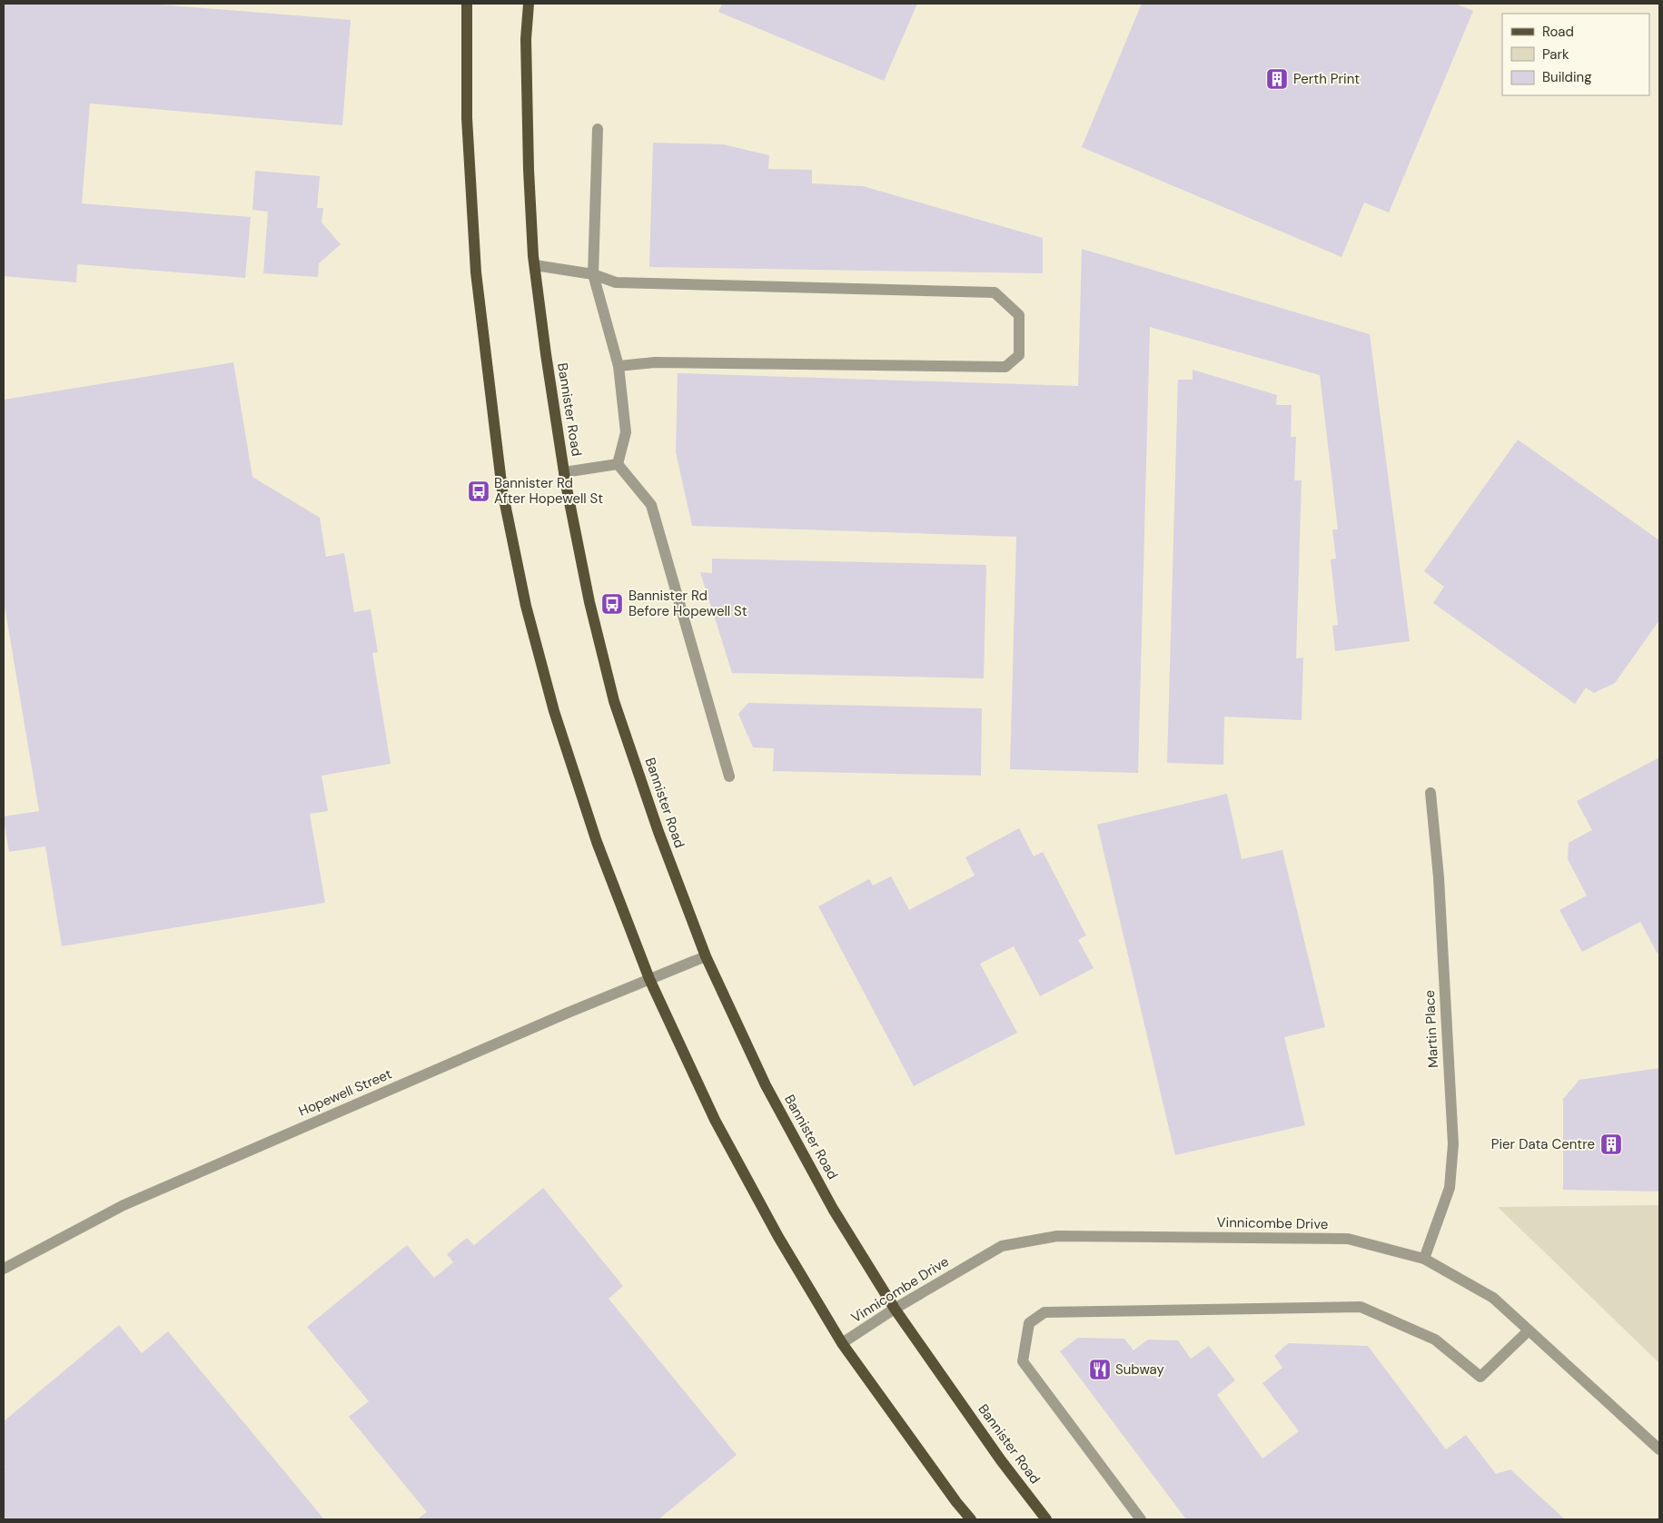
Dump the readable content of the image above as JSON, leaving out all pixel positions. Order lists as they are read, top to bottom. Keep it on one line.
{"streets":{"main road":["Bannister Road"],"street":["Martin Place","Hopewell Street","Vinnicombe Drive"]},"crossings":[["Bannister Road","Hopewell Street"],["Bannister Road","Vinnicombe Drive"],["Martin Place","Vinnicombe Drive"]],"places":{"building":["Perth Print","Pier Data Centre"],"bus stop":["Bannister Rd After Hopewell St","Bannister Rd Before Hopewell St"],"restaurant":["Subway"]},"legend":["Road","Park","Building"]}
